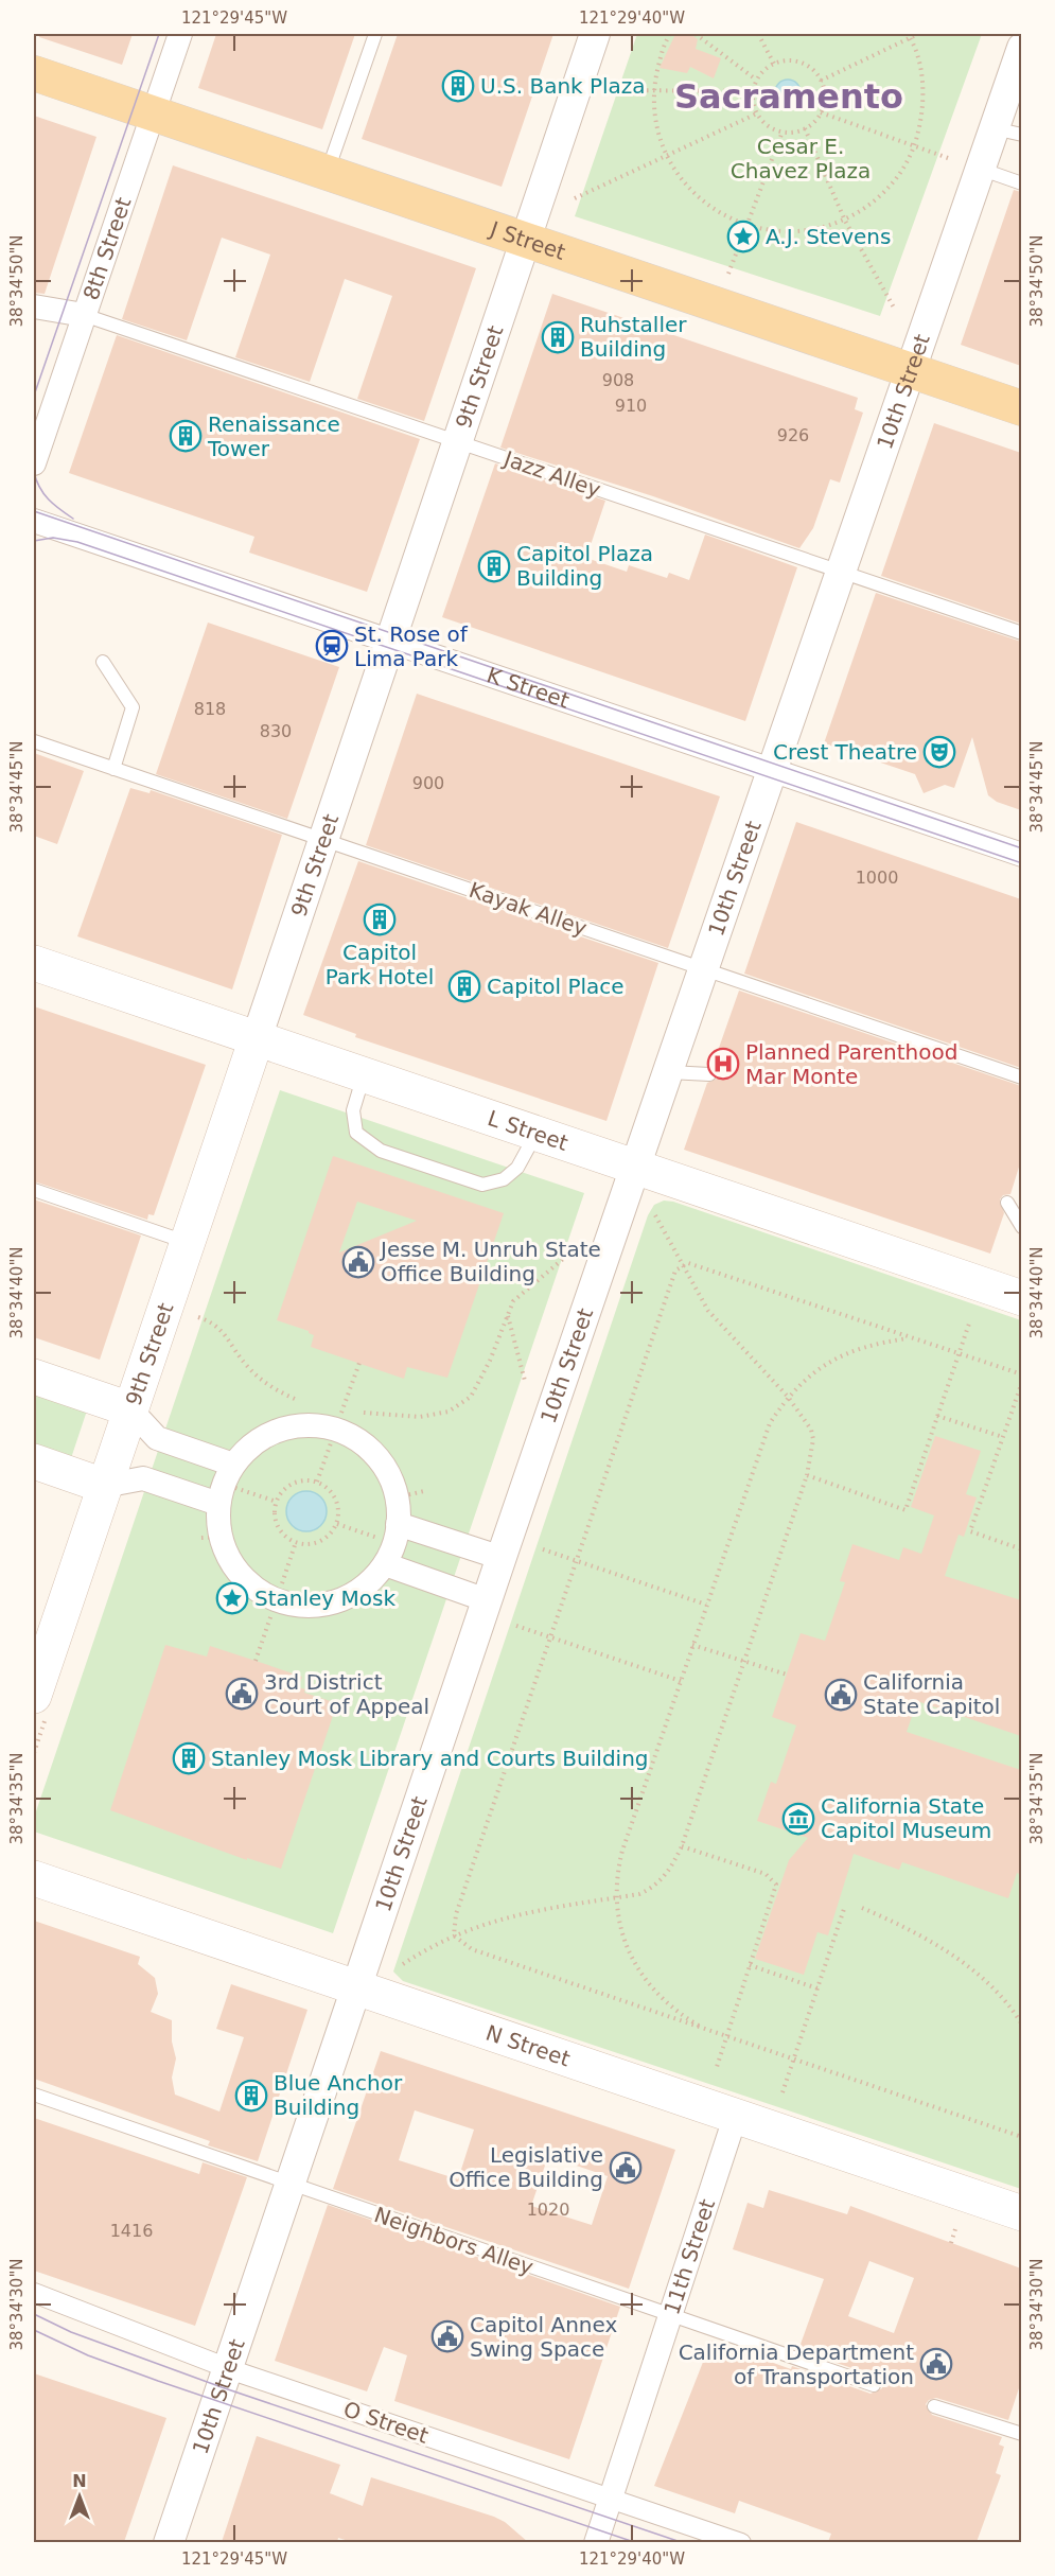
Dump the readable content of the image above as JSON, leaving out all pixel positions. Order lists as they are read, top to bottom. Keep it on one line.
{"streets":{"main road":["J Street","9th Street","L Street","N Street"],"street":["8th Street","10th Street","K Street","11th Street","O Street"],"lane":["Jazz Alley","Kayak Alley","Neighbors Alley"]},"crossings":[["J Street","8th Street"],["J Street","9th Street"],["J Street","10th Street"],["8th Street","Jazz Alley"],["9th Street","Jazz Alley"],["9th Street","K Street"],["9th Street","Kayak Alley"],["9th Street","L Street"],["10th Street","Jazz Alley"],["10th Street","K Street"],["10th Street","Kayak Alley"],["10th Street","L Street"],["10th Street","N Street"],["10th Street","Neighbors Alley"],["10th Street","O Street"],["N Street","11th Street"],["Neighbors Alley","11th Street"],["11th Street","O Street"]],"districts":["Sacramento"],"parks":["Cesar E. Chavez Plaza"],"places":{"building":["U.S. Bank Plaza","Ruhstaller Building","Renaissance Tower","Capitol Plaza Building","Capitol Park Hotel","Capitol Place","Stanley Mosk Library and Courts Building","Blue Anchor Building"],"place":["A.J. Stevens","Stanley Mosk"],"station":["St. Rose of Lima Park"],"theatre":["Crest Theatre"],"hospital":["Planned Parenthood Mar Monte"],"public building":["Jesse M. Unruh State Office Building","3rd District Court of Appeal","California State Capitol","Legislative Office Building","Capitol Annex Swing Space","California Department of Transportation"],"museum":["California State Capitol Museum"]},"house_numbers":["908","910","926","818","830","900","1000","1020","1416"],"north":"top","coordinates":["121°29'45\"W","121°29'40\"W","38°34'50\"N","38°34'45\"N","38°34'40\"N","38°34'35\"N","38°34'30\"N"]}
